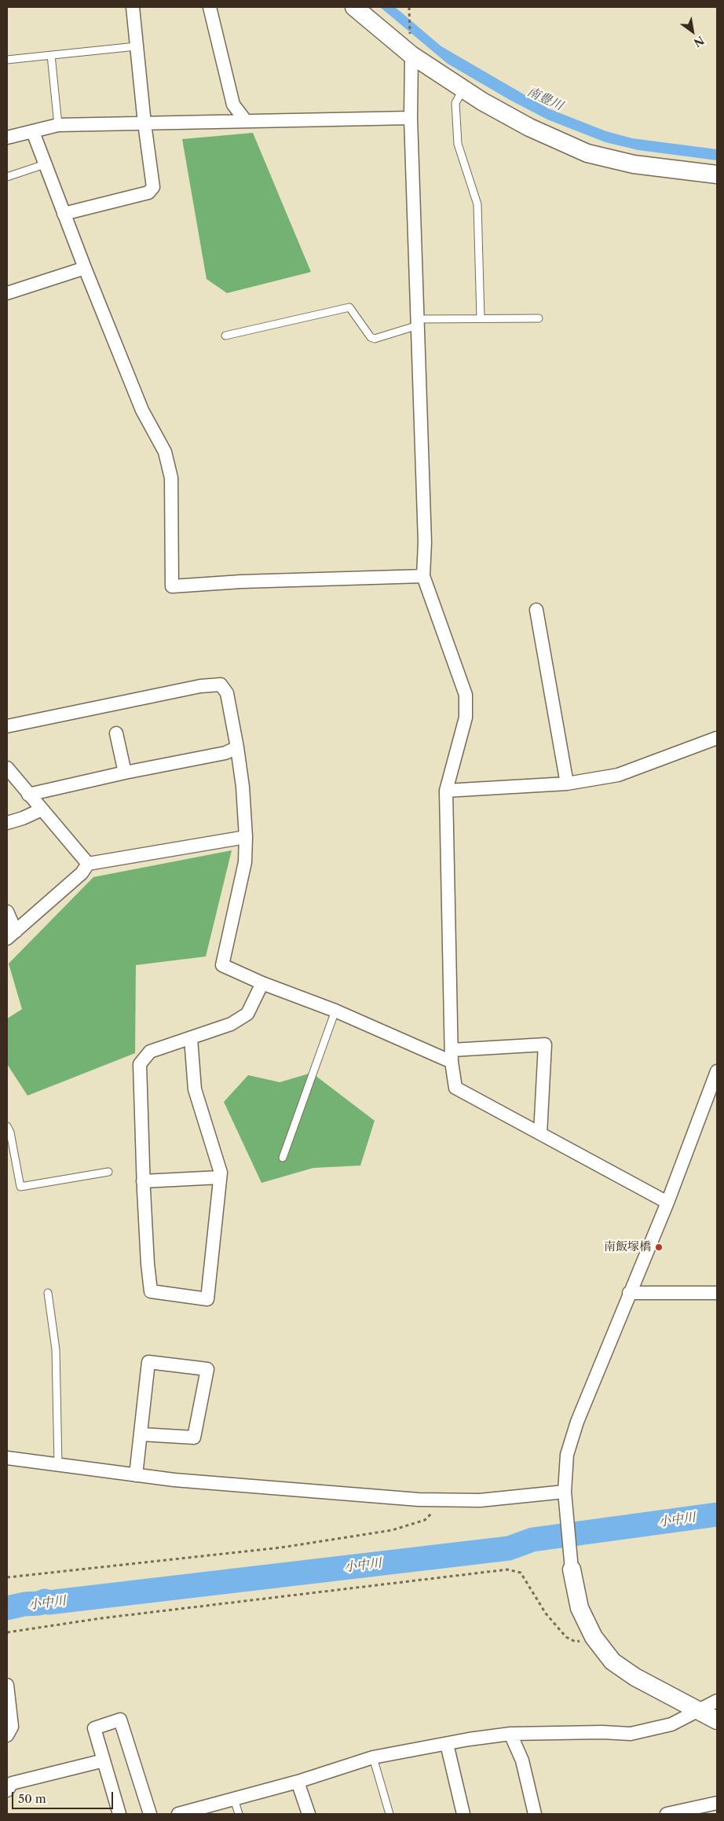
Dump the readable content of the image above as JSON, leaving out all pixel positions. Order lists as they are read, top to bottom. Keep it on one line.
{"water":["南豊川","小中川"],"places":["南飯塚橋"],"scale_bar":"50 m","north":"bottom right"}
